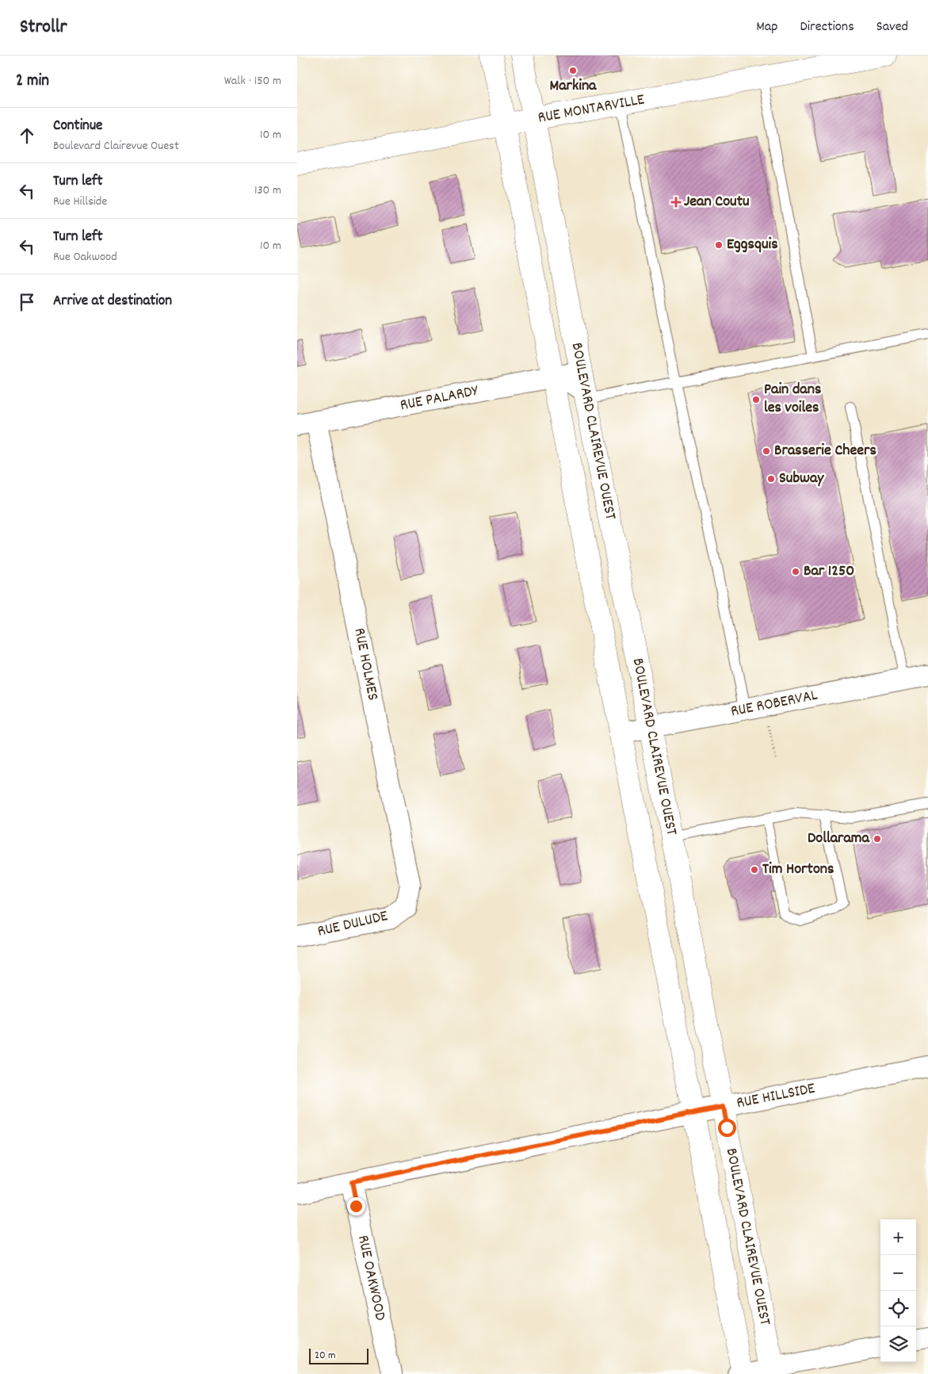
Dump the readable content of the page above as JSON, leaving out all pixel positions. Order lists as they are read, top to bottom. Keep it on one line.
{"streets":{"street":["RUE MONTARVILLE","RUE PALARDY","BOULEVARD CLAIREVUE OUEST","RUE HOLMES","RUE ROBERVAL","RUE DULUDE","RUE HILLSIDE","RUE OAKWOOD"]},"crossings":[["RUE MONTARVILLE","BOULEVARD CLAIREVUE OUEST"],["RUE PALARDY","BOULEVARD CLAIREVUE OUEST"],["RUE PALARDY","RUE HOLMES"],["BOULEVARD CLAIREVUE OUEST","RUE ROBERVAL"],["BOULEVARD CLAIREVUE OUEST","RUE HILLSIDE"],["RUE HOLMES","RUE DULUDE"],["RUE HILLSIDE","RUE OAKWOOD"]],"places":{"other":["Markina","Eggsquis","Pain dans les voiles","Brasserie Cheers","Subway","Bar 1250","Dollarama","Tim Hortons"],"health":["Jean Coutu"]},"scale_bar":"20 m","page":{"header":"Strollr","nav":["Map","Directions","Saved"],"heading":["2 min","Walk · 150 m"],"list":[["Continue","Boulevard Clairevue Ouest","10 m"],["Turn left","Rue Hillside","130 m"],["Turn left","Rue Oakwood","10 m"],"Arrive at destination"],"map_buttons":["+","−"],"scale":"20 m"}}
